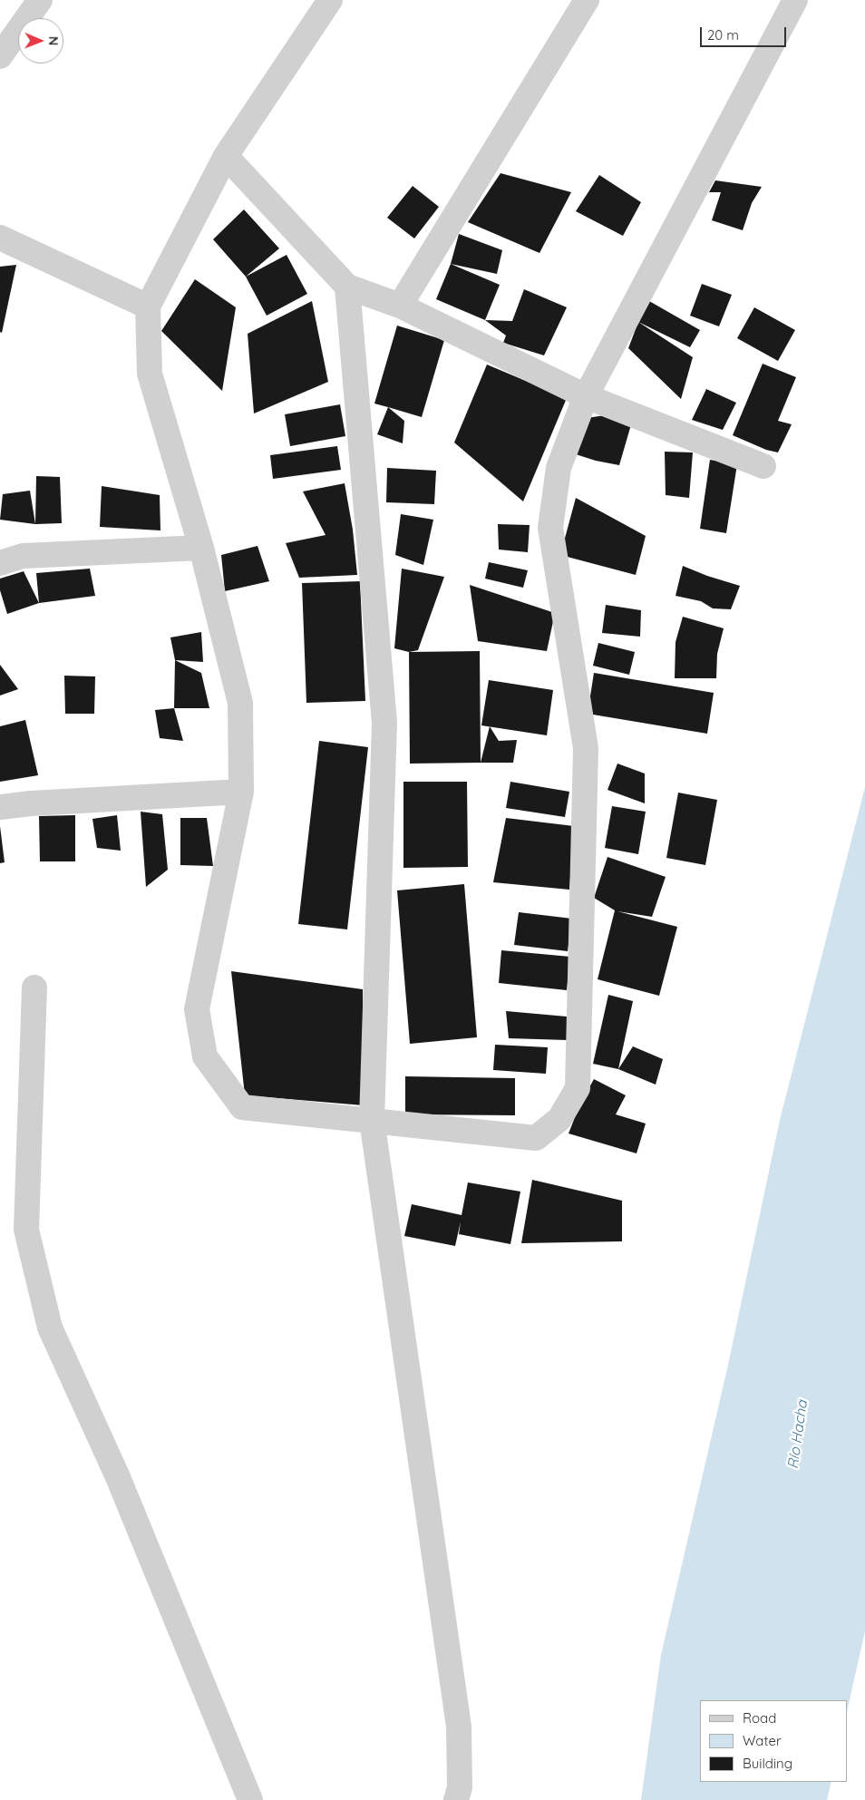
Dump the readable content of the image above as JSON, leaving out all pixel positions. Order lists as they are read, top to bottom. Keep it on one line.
{"water":["Río Hacha"],"legend":["Road","Water","Building"],"scale_bar":"20 m","north":"right"}
